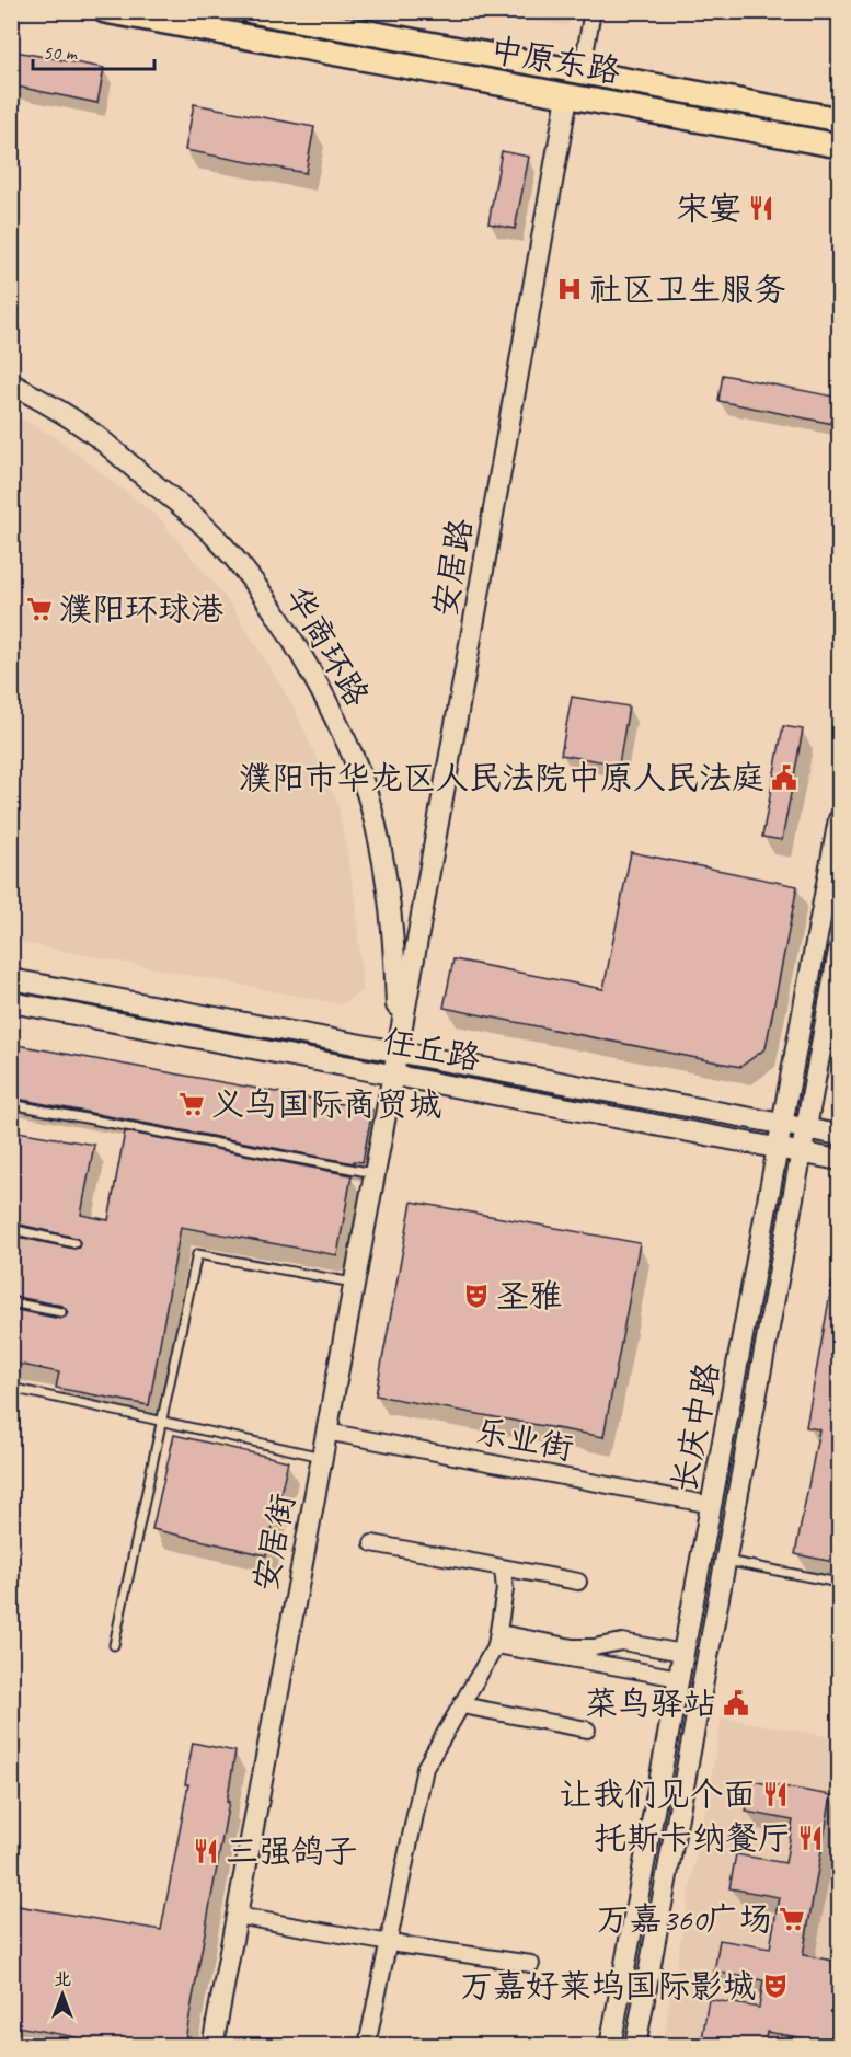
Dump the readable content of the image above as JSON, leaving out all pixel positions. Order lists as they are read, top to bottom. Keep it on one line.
{"streets":{"main road":["中原东路"],"street":["安居路","华商环路","任丘路","长庆中路","乐业街","安居街"]},"crossings":[["中原东路","安居路"],["安居路","华商环路"],["安居路","任丘路"],["安居路","安居街"],["华商环路","任丘路"],["华商环路","安居街"],["任丘路","长庆中路"],["任丘路","安居街"],["长庆中路","乐业街"],["乐业街","安居街"]],"places":{"restaurant":["宋宴","让我们见个面","托斯卡纳餐厅","三强鸽子"],"hospital":["社区卫生服务"],"supermarket":["濮阳环球港","义乌国际商贸城","万嘉360广场"],"public building":["濮阳市华龙区人民法院中原人民法庭","菜鸟驿站"],"theatre":["圣雅","万嘉好莱坞国际影城"]},"scale_bar":"50 m","north":"top"}
